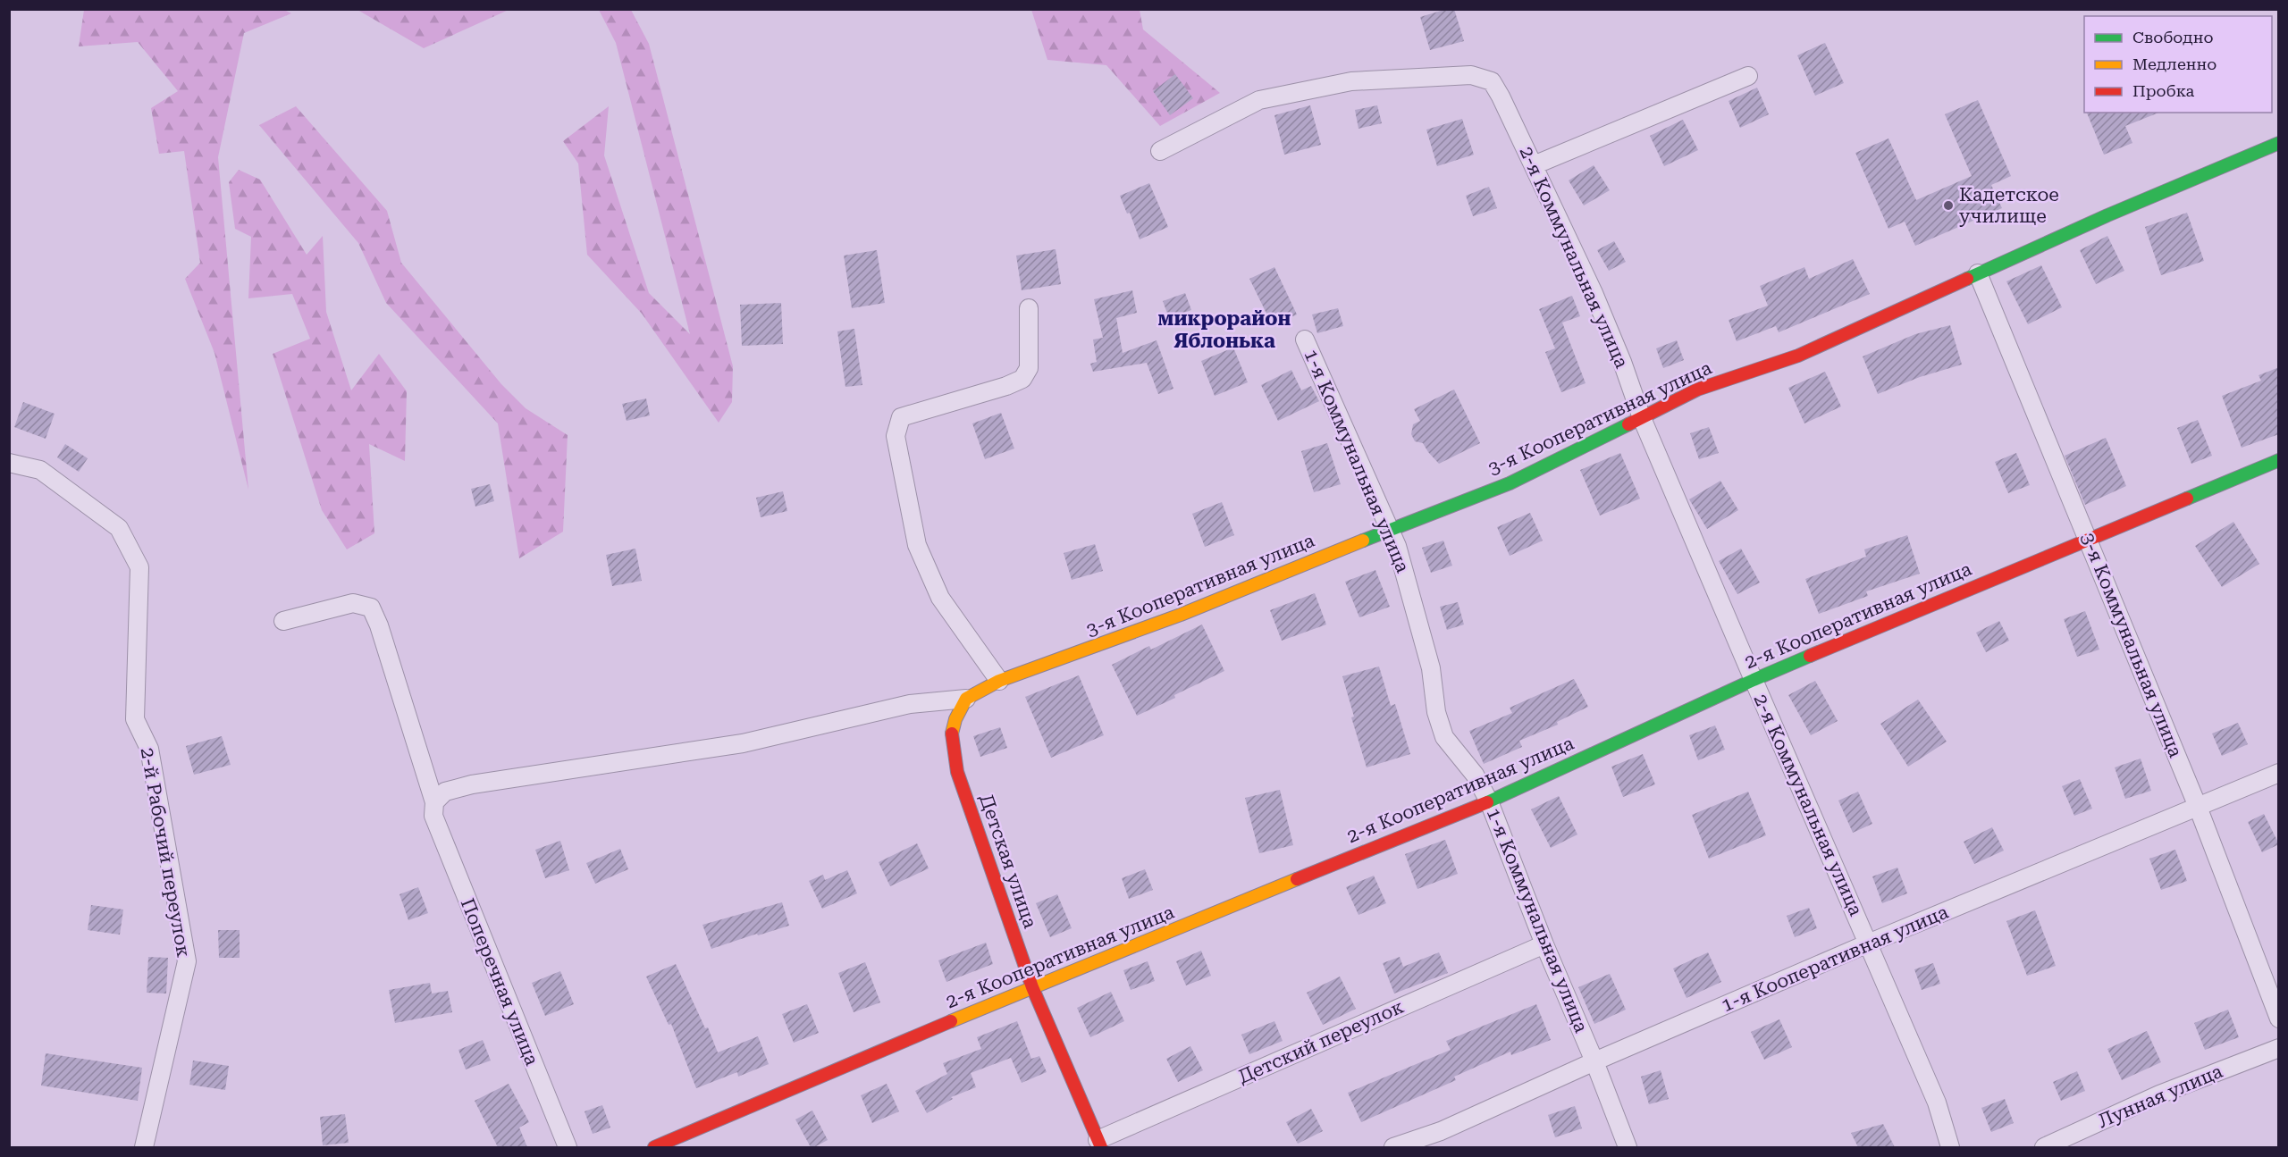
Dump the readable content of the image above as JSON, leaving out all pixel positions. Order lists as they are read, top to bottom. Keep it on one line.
{"streets":{"street":["2-я Коммунальная улица","3-я Кооперативная улица","1-я Коммунальная улица","2-я Кооперативная улица","3-я Коммунальная улица","2-й Рабочий переулок","Детская улица","1-я Кооперативная улица","Поперечная улица","Детский переулок","Лунная улица"]},"crossings":[["2-я Коммунальная улица","3-я Кооперативная улица"],["2-я Коммунальная улица","2-я Кооперативная улица"],["2-я Коммунальная улица","1-я Кооперативная улица"],["3-я Кооперативная улица","1-я Коммунальная улица"],["3-я Кооперативная улица","3-я Коммунальная улица"],["3-я Кооперативная улица","Детская улица"],["1-я Коммунальная улица","2-я Кооперативная улица"],["1-я Коммунальная улица","1-я Кооперативная улица"],["1-я Коммунальная улица","Детский переулок"],["2-я Кооперативная улица","3-я Коммунальная улица"],["2-я Кооперативная улица","Детская улица"],["3-я Коммунальная улица","1-я Кооперативная улица"],["Детская улица","Детский переулок"]],"districts":["микрорайон Яблонька"],"places":["Кадетское училище"],"legend":["Свободно","Медленно","Пробка"]}
